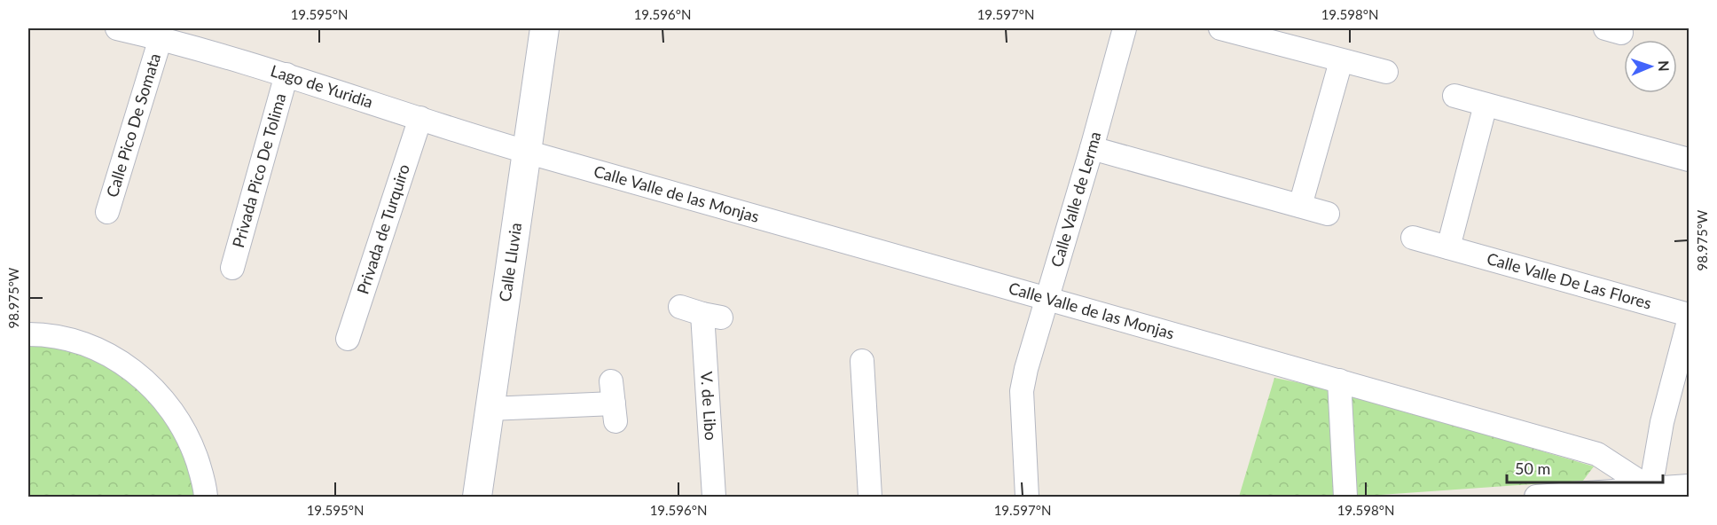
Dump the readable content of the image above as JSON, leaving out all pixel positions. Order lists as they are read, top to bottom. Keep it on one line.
{"streets":{"street":["Lago de Yuridia","Calle Pico De Somata","Privada Pico De Tolima","Calle Valle de las Monjas","Calle Valle de Lerma","Privada de Turquiro","Calle Lluvia","Calle Valle De Las Flores","V. de Libo"]},"crossings":[["Lago de Yuridia","Calle Pico De Somata"],["Lago de Yuridia","Privada Pico De Tolima"],["Lago de Yuridia","Calle Valle de las Monjas"],["Lago de Yuridia","Privada de Turquiro"],["Lago de Yuridia","Calle Lluvia"],["Calle Valle de las Monjas","Calle Valle de Lerma"],["Calle Valle de las Monjas","Calle Lluvia"]],"scale_bar":"50 m","north":"right","coordinates":["19.595°N","19.596°N","19.597°N","19.598°N","98.975°W"]}
